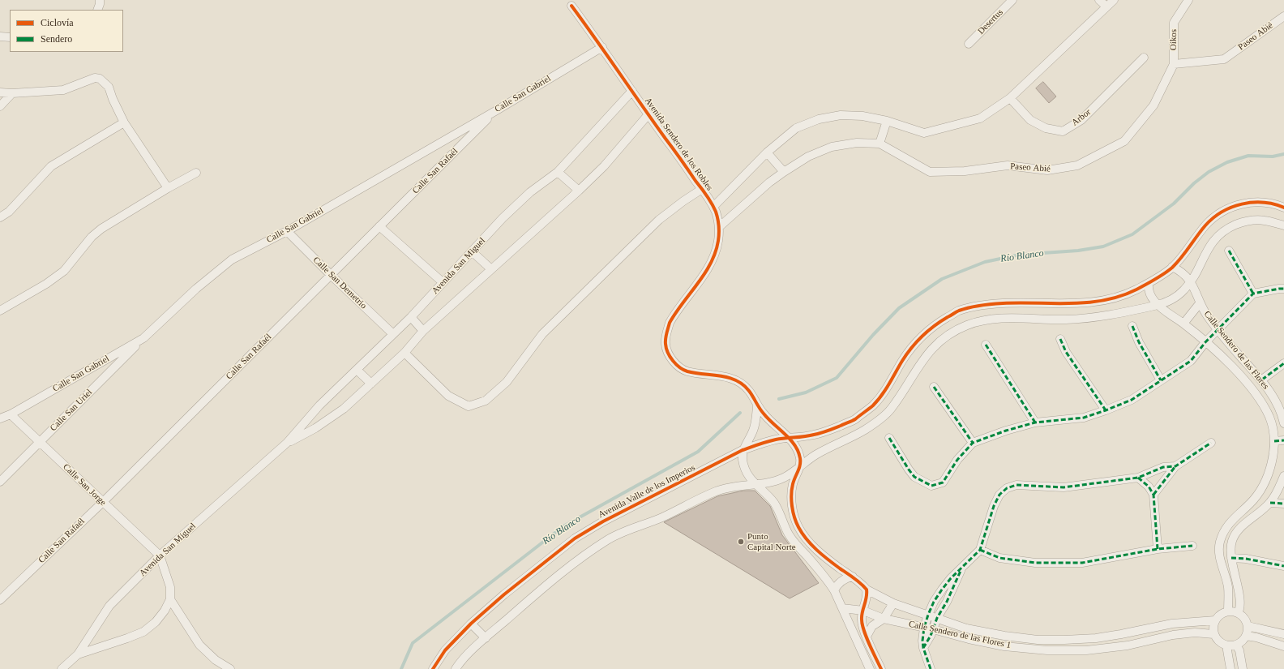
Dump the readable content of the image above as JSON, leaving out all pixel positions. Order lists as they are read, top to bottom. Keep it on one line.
{"streets":{"street":["Desertus","Paseo Abié","Oikos","Calle San Gabriel","Arbor","Avenida Sendero de los Robles","Calle San Rafaél","Avenida San Miguel","Calle San Demetrio","Calle Sendero de las Flores","Calle San Uriel","Calle San Jorge","Avenida Valle de los Imperios","Calle Sendero de las Flores 1"]},"crossings":[["Paseo Abié","Oikos"],["Paseo Abié","Avenida Sendero de los Robles"],["Calle San Gabriel","Avenida Sendero de los Robles"],["Calle San Gabriel","Calle San Rafaél"],["Calle San Gabriel","Calle San Demetrio"],["Calle San Gabriel","Calle San Uriel"],["Calle San Gabriel","Calle San Jorge"],["Avenida Sendero de los Robles","Avenida San Miguel"],["Avenida Sendero de los Robles","Avenida Valle de los Imperios"],["Calle San Rafaél","Calle San Demetrio"],["Calle San Rafaél","Calle San Jorge"],["Avenida San Miguel","Calle San Demetrio"],["Avenida San Miguel","Calle San Jorge"],["Calle Sendero de las Flores","Calle Sendero de las Flores 1"],["Calle San Uriel","Calle San Jorge"]],"water":["Río Blanco"],"places":["Punto Capital Norte"],"legend":["Ciclovía","Sendero"]}
